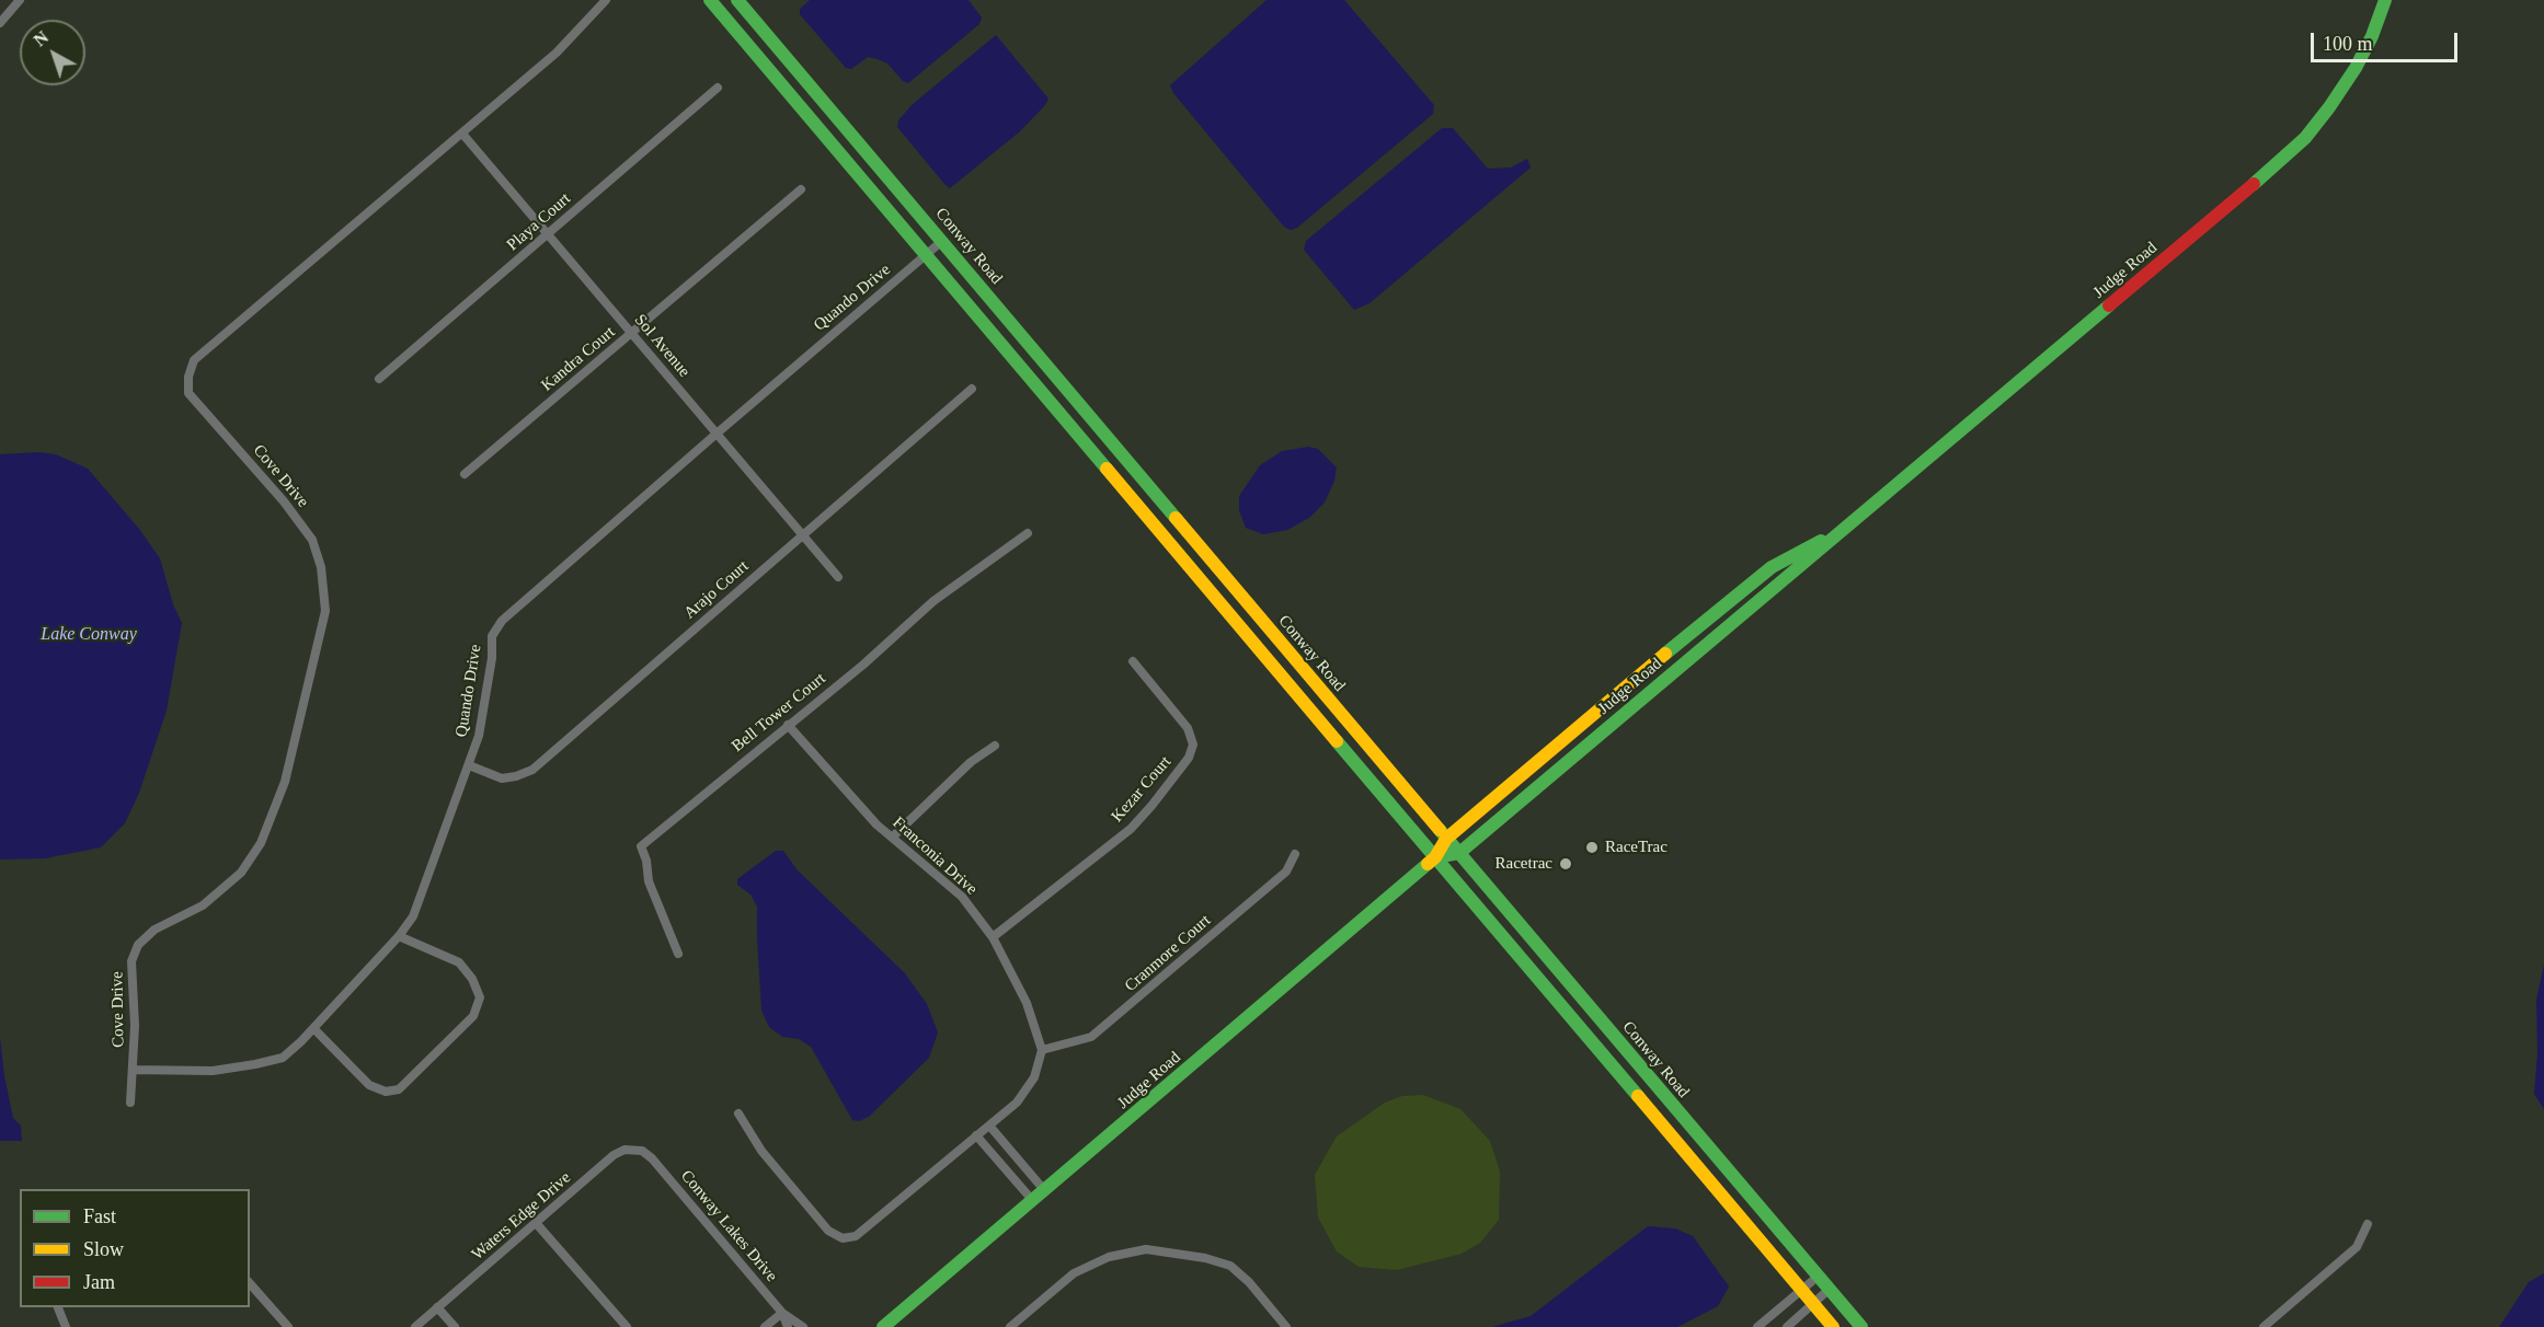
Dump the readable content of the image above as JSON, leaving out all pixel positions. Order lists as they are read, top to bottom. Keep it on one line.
{"streets":{"main road":["Conway Road","Judge Road"],"street":["Playa Court","Quando Drive","Sol Avenue","Kandra Court","Cove Drive","Arajo Court","Bell Tower Court","Kezar Court","Franconia Drive","Cranmore Court","Waters Edge Drive","Conway Lakes Drive"]},"crossings":[["Playa Court","Sol Avenue"],["Conway Road","Judge Road"],["Conway Road","Quando Drive"],["Quando Drive","Sol Avenue"],["Quando Drive","Cove Drive"],["Quando Drive","Arajo Court"],["Sol Avenue","Kandra Court"],["Sol Avenue","Cove Drive"],["Sol Avenue","Arajo Court"],["Bell Tower Court","Franconia Drive"],["Kezar Court","Franconia Drive"],["Franconia Drive","Cranmore Court"],["Waters Edge Drive","Conway Lakes Drive"]],"water":["Lake Conway"],"places":["RaceTrac","Racetrac"],"legend":["Fast","Slow","Jam"],"scale_bar":"100 m","north":"top left"}
